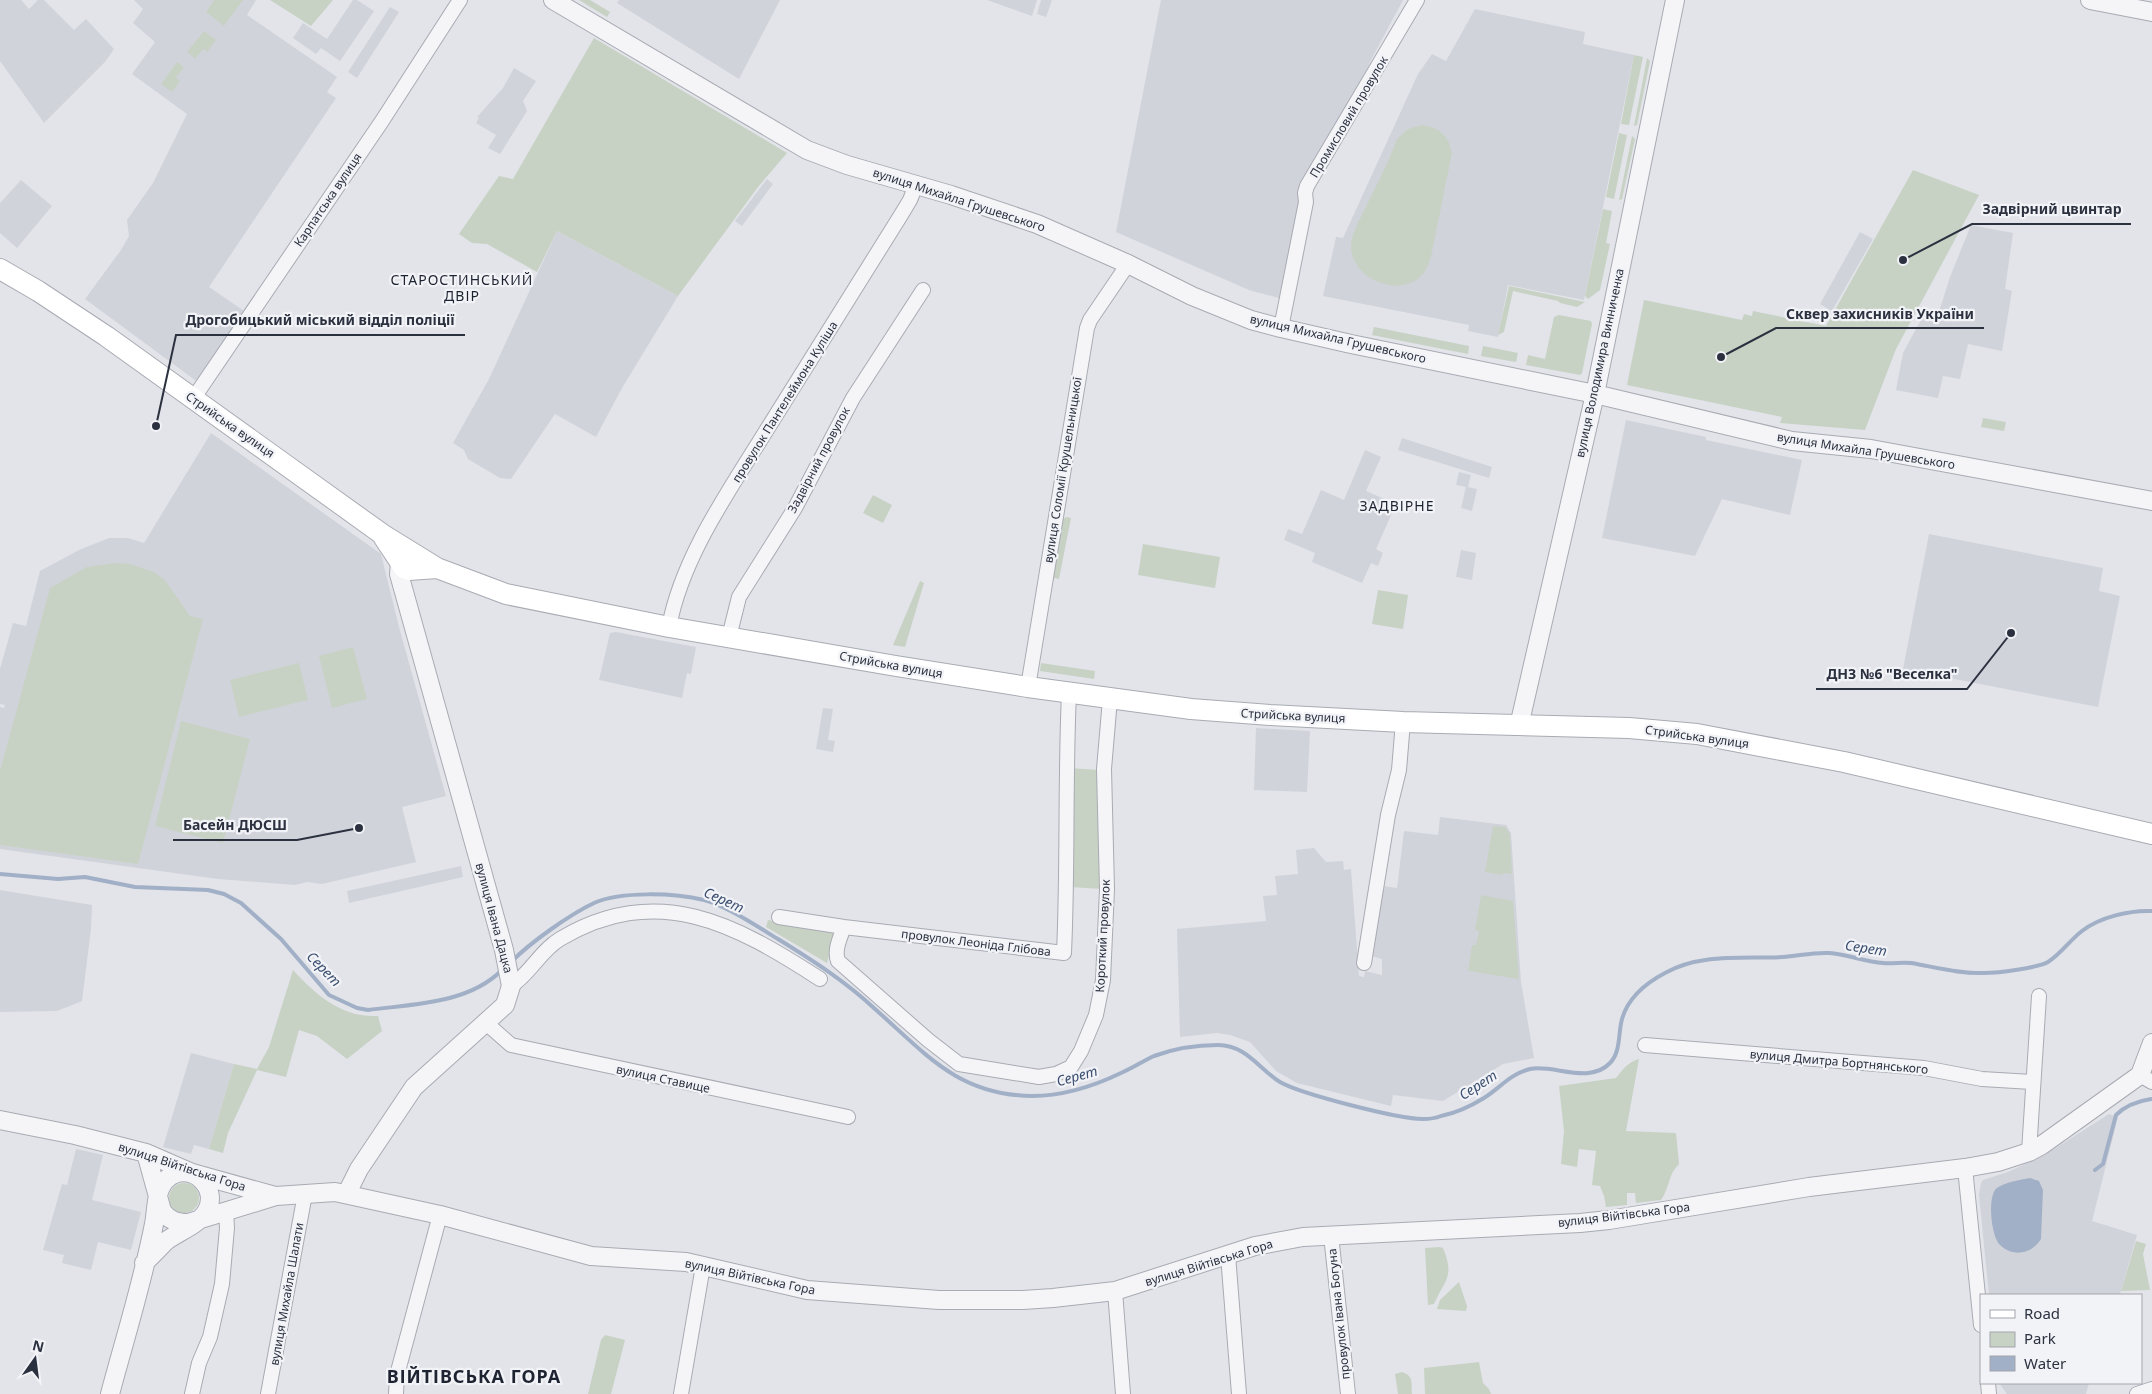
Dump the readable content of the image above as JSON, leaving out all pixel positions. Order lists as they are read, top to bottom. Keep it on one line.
{"streets":{"main road":["Стрийська вулиця"],"street":["Промисловий провулок","Карпатська вулиця","вулиця Михайла Грушевського","вулиця Володимира Винниченка","провулок Пантелеймона Куліша","Задвірний провулок","вулиця Соломії Крушельницької","вулиця Івана Дацка","Короткий провулок","провулок Леоніда Глібова","вулиця Дмитра Бортнянського","вулиця Ставище","вулиця Війтівська Гора","вулиця Михайла Шалати","провулок Івана Богуна"]},"crossings":[["Промисловий провулок","вулиця Михайла Грушевського"],["Карпатська вулиця","Стрийська вулиця"],["вулиця Михайла Грушевського","вулиця Володимира Винниченка"],["вулиця Михайла Грушевського","провулок Пантелеймона Куліша"],["вулиця Михайла Грушевського","вулиця Соломії Крушельницької"],["вулиця Володимира Винниченка","Стрийська вулиця"],["провулок Пантелеймона Куліша","Стрийська вулиця"],["Стрийська вулиця","Задвірний провулок"],["Стрийська вулиця","вулиця Соломії Крушельницької"],["Стрийська вулиця","вулиця Івана Дацка"],["Стрийська вулиця","Короткий провулок"],["Стрийська вулиця","провулок Леоніда Глібова"],["вулиця Івана Дацка","вулиця Ставище"],["вулиця Івана Дацка","вулиця Війтівська Гора"],["Короткий провулок","провулок Леоніда Глібова"],["вулиця Війтівська Гора","вулиця Михайла Шалати"],["вулиця Війтівська Гора","провулок Івана Богуна"]],"districts":["СТАРОСТИНСЬКИЙ ДВІР","ЗАДВІРНЕ","ВІЙТІВСЬКА ГОРА"],"water":["Серет"],"places":["Задвірний цвинтар","Сквер захисників України","Дрогобицький міський відділ поліції","ДНЗ №6 \"Веселка\"","Басейн ДЮСШ"],"legend":["Road","Park","Water"],"north":"top"}
